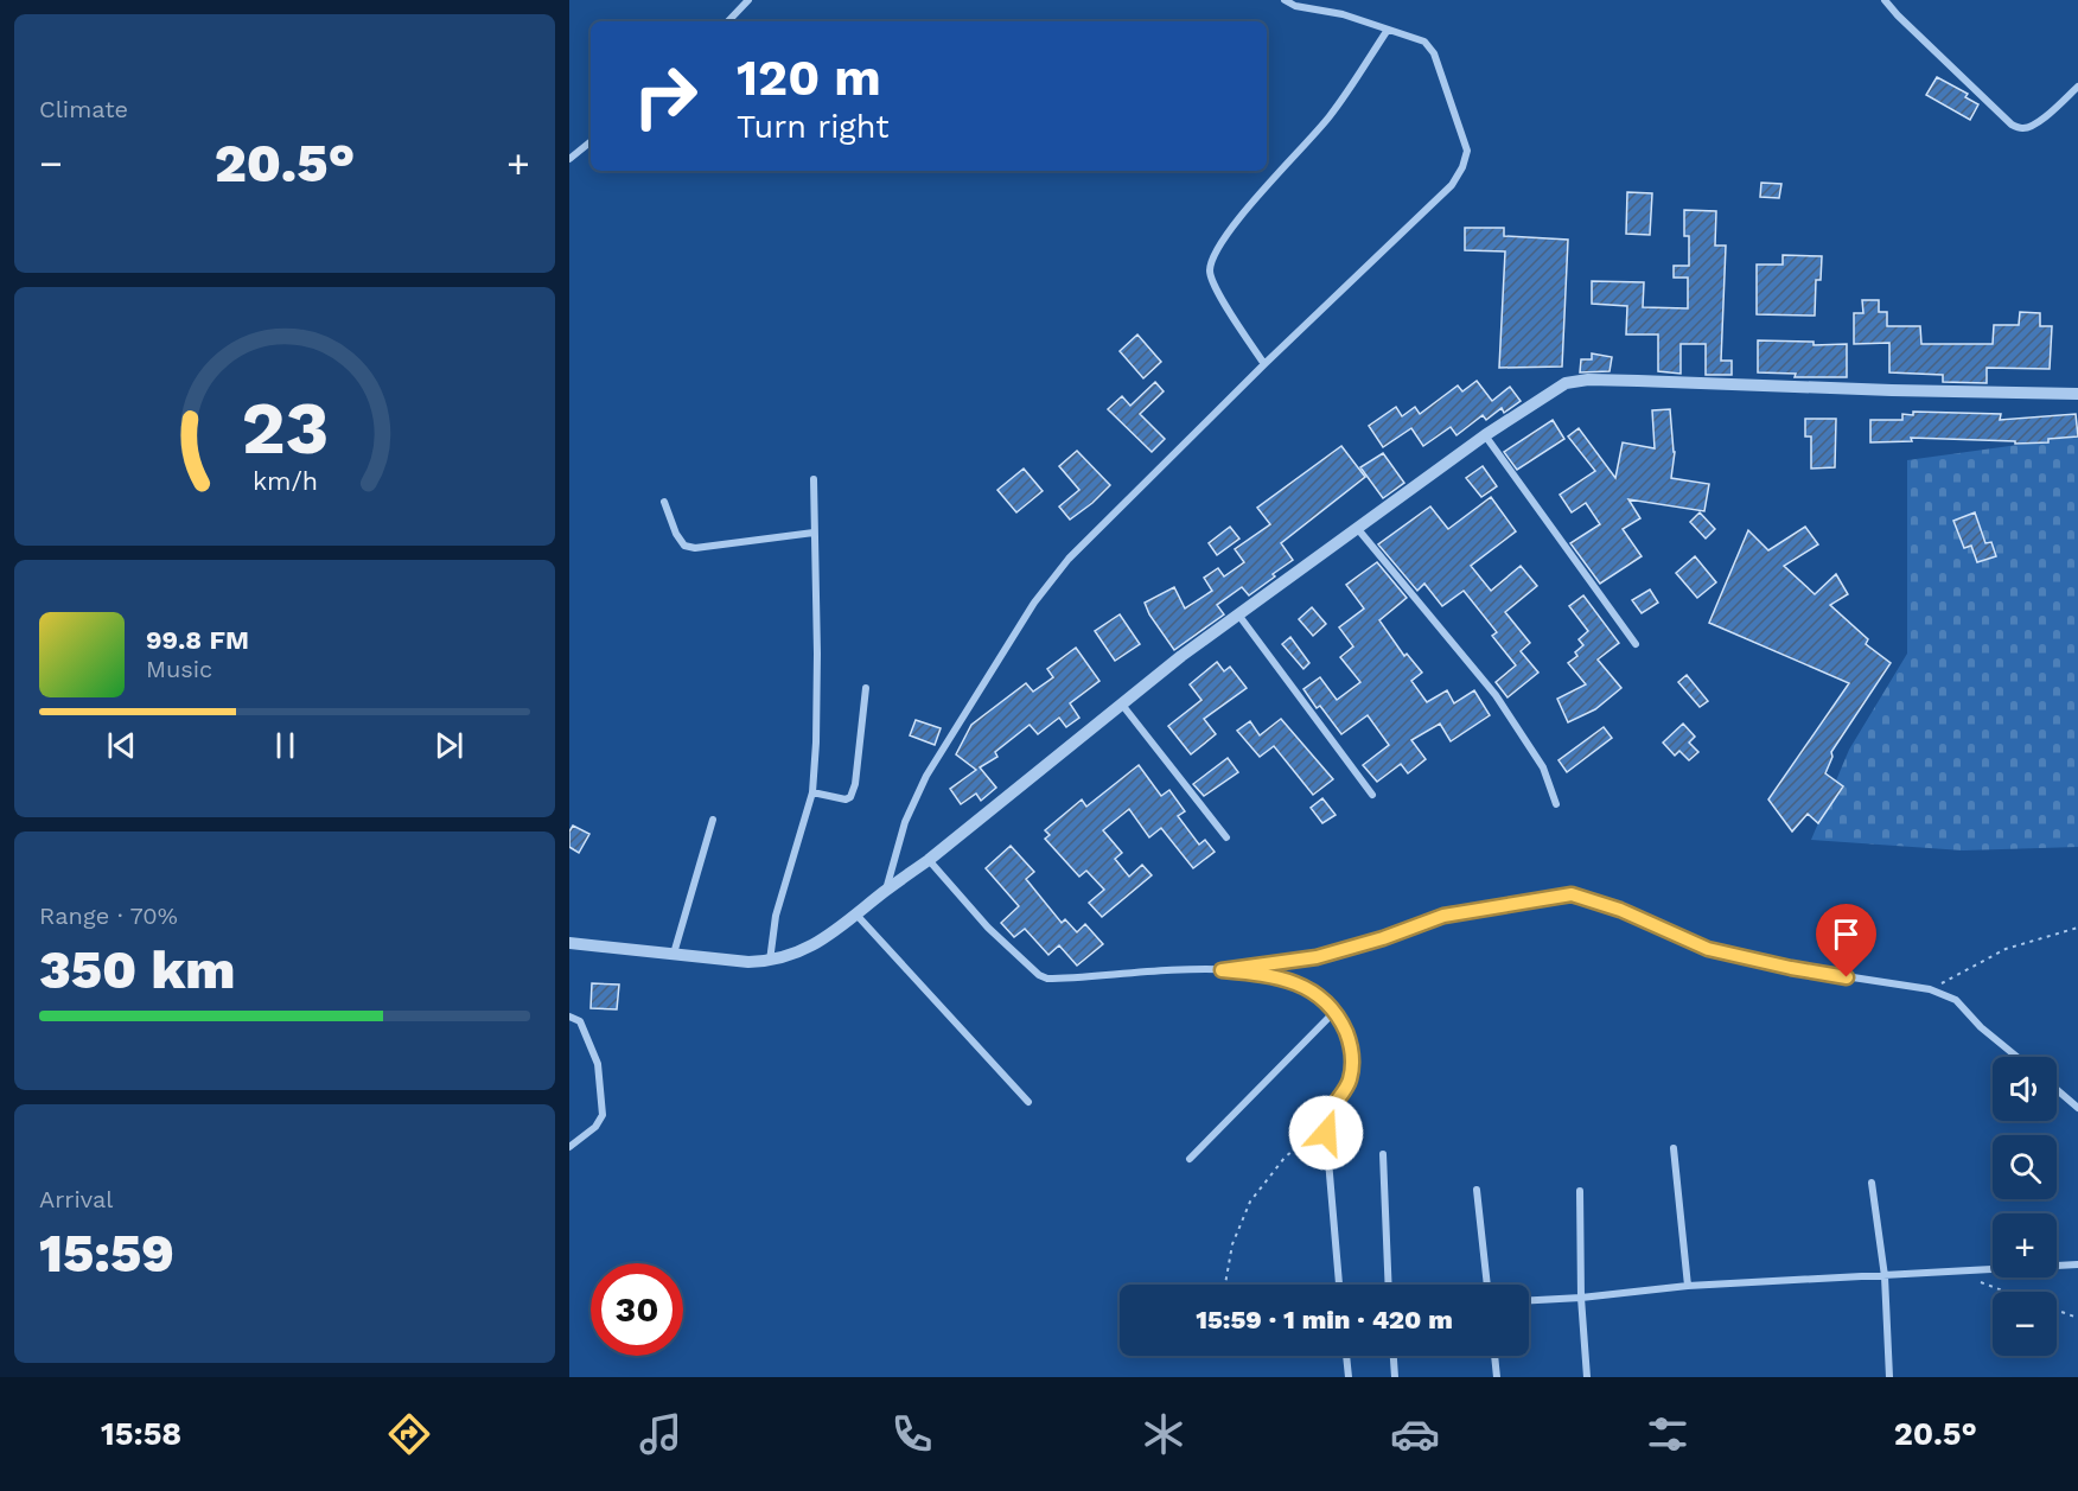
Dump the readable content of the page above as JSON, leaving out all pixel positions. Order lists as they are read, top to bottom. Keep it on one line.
{"page":{"tile":["Climate",["Range · 70%","350 km"],["Arrival","15:59"]],"turn":["120 m","Turn right"],"heat":["−","20.5°","+"],"song":["99.8 FM","Music"],"map_buttons":["+","−"],"limit":"30","trip":"15:59 · 1 min · 420 m","tabs":["15:58","20.5°"],"gauge":["23","km/h"]}}
